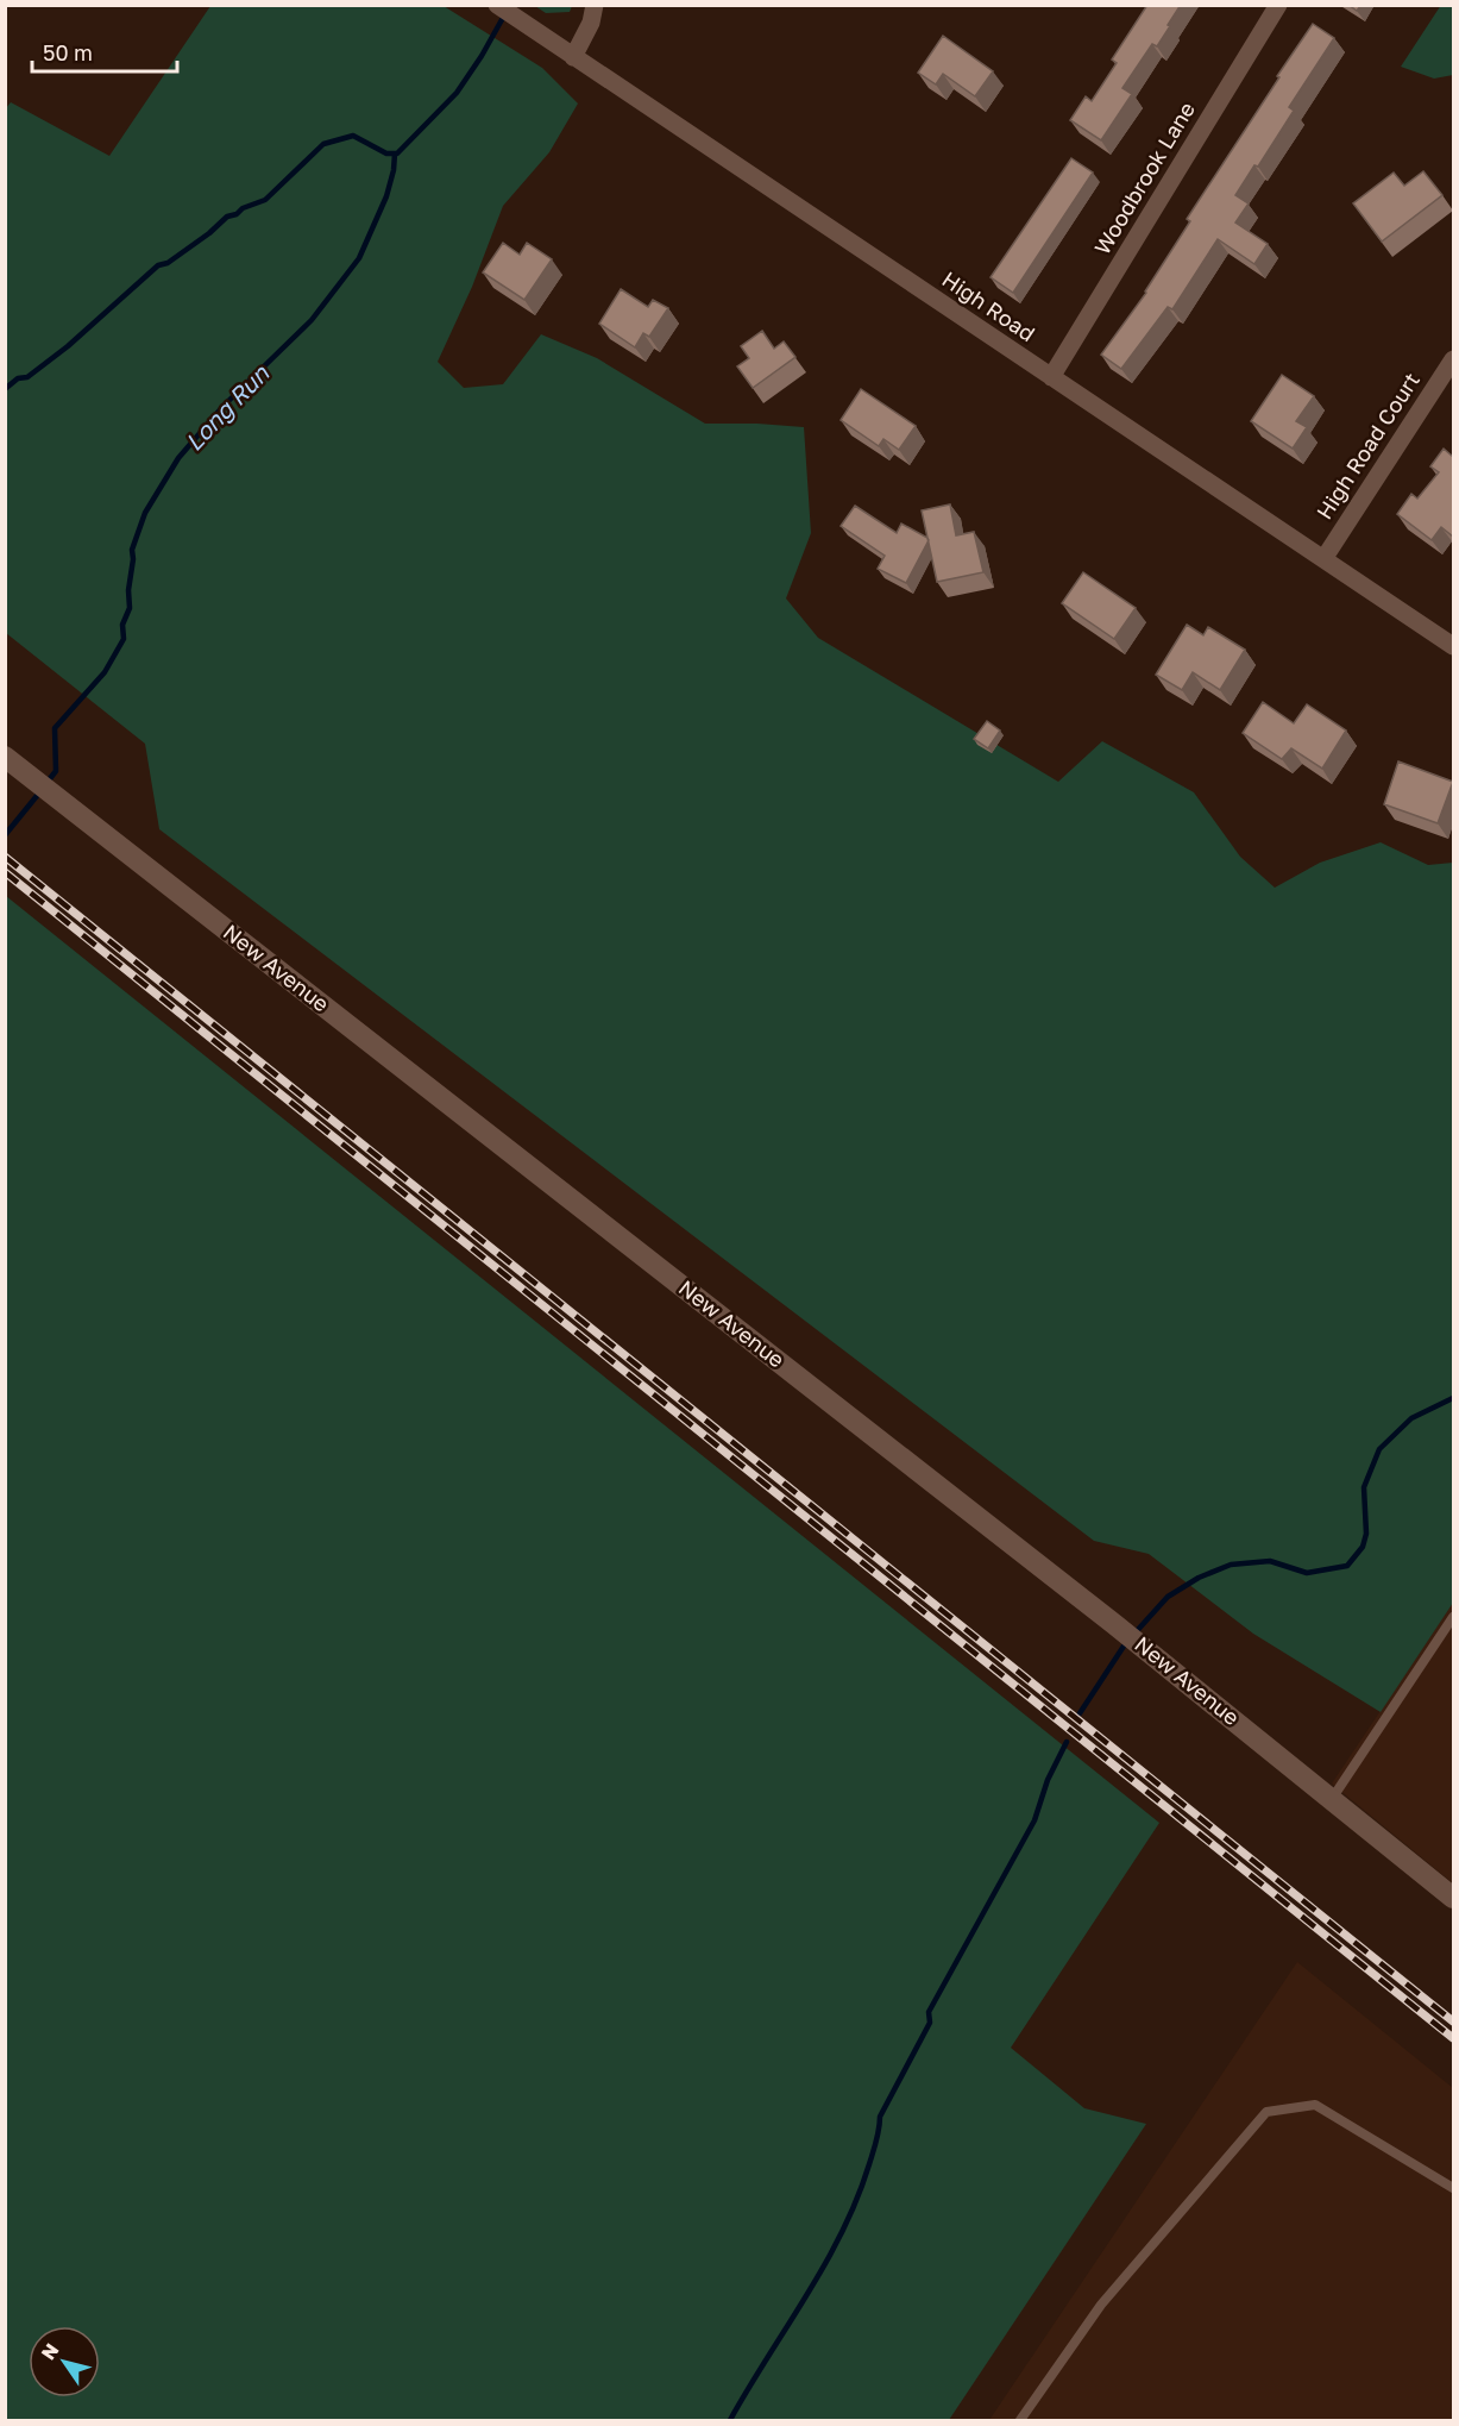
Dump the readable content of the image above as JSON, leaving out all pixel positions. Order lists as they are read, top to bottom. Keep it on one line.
{"streets":{"main road":["New Avenue"],"street":["Woodbrook Lane","High Road","High Road Court"]},"crossings":[["Woodbrook Lane","High Road"],["High Road","High Road Court"]],"water":["Long Run"],"scale_bar":"50 m","north":"top left"}
